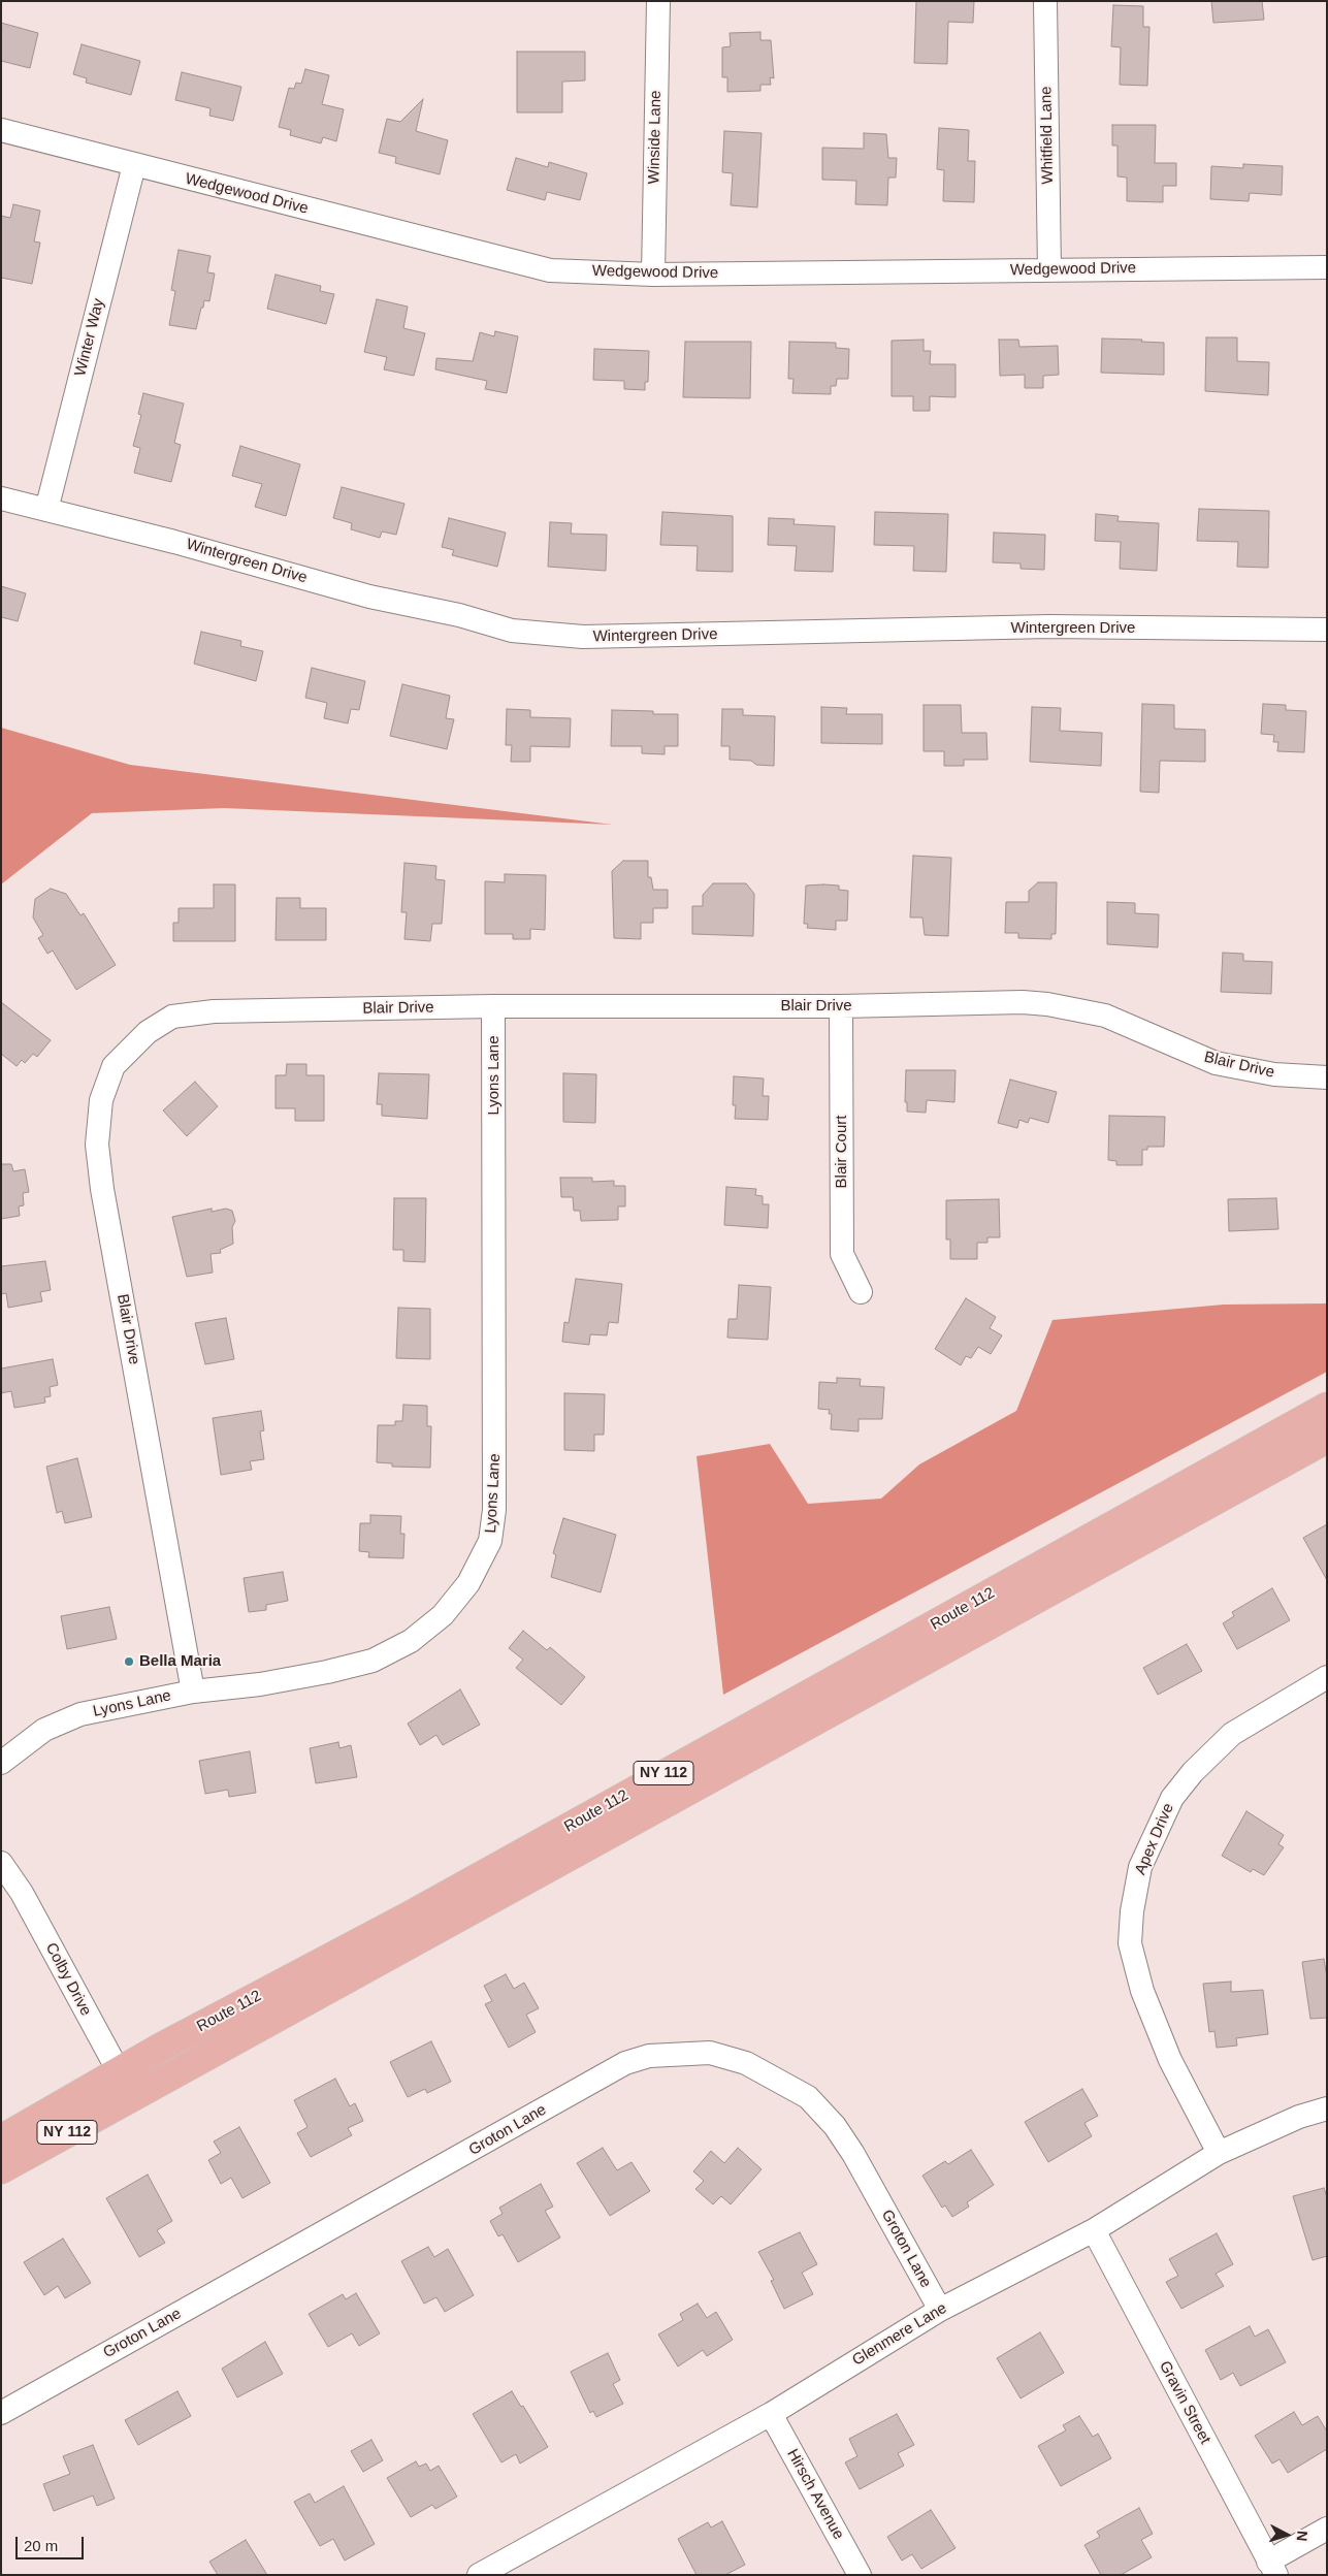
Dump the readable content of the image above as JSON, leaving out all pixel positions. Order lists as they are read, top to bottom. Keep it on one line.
{"streets":{"main road":["Route 112","NY 112"],"street":["Whitfield Lane","Winside Lane","Wedgewood Drive","Winter Way","Wintergreen Drive","Blair Drive","Lyons Lane","Blair Court","Apex Drive","Colby Drive","Groton Lane","Glenmere Lane","Gravin Street","Hirsch Avenue"]},"crossings":[["Whitfield Lane","Wedgewood Drive"],["Winside Lane","Wedgewood Drive"],["Wedgewood Drive","Winter Way"],["Winter Way","Wintergreen Drive"],["Blair Drive","Lyons Lane"],["Blair Drive","Blair Court"],["Route 112","Colby Drive"],["Apex Drive","Glenmere Lane"],["Groton Lane","Glenmere Lane"],["Glenmere Lane","Gravin Street"],["Glenmere Lane","Hirsch Avenue"]],"places":["Bella Maria"],"scale_bar":"20 m","north":"right"}
